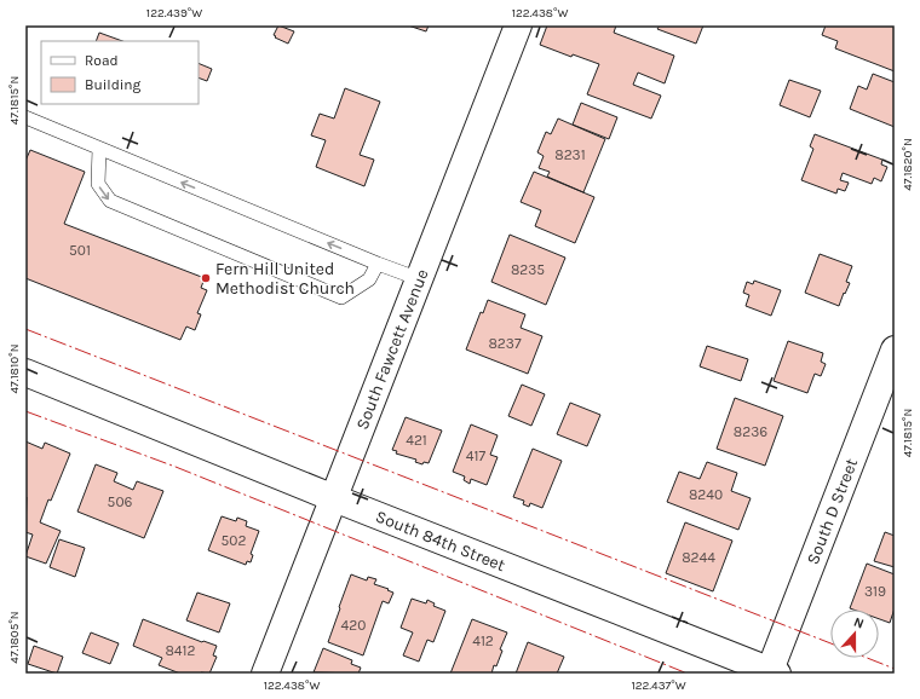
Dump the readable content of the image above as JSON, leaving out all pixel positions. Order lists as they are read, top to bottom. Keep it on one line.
{"streets":{"street":["South Fawcett Avenue","South D Street","South 84th Street"]},"crossings":[["South Fawcett Avenue","South 84th Street"],["South D Street","South 84th Street"]],"places":["Fern Hill United Methodist Church"],"house_numbers":["8231","501","8235","8237","8236","421","417","8240","506","502","8244","319","420","412","8412"],"legend":["Road","Building"],"north":"top","coordinates":["122.439°W","122.438°W","47.1815°N","47.1820°N","47.1810°N","47.1805°N","122.437°W"]}
